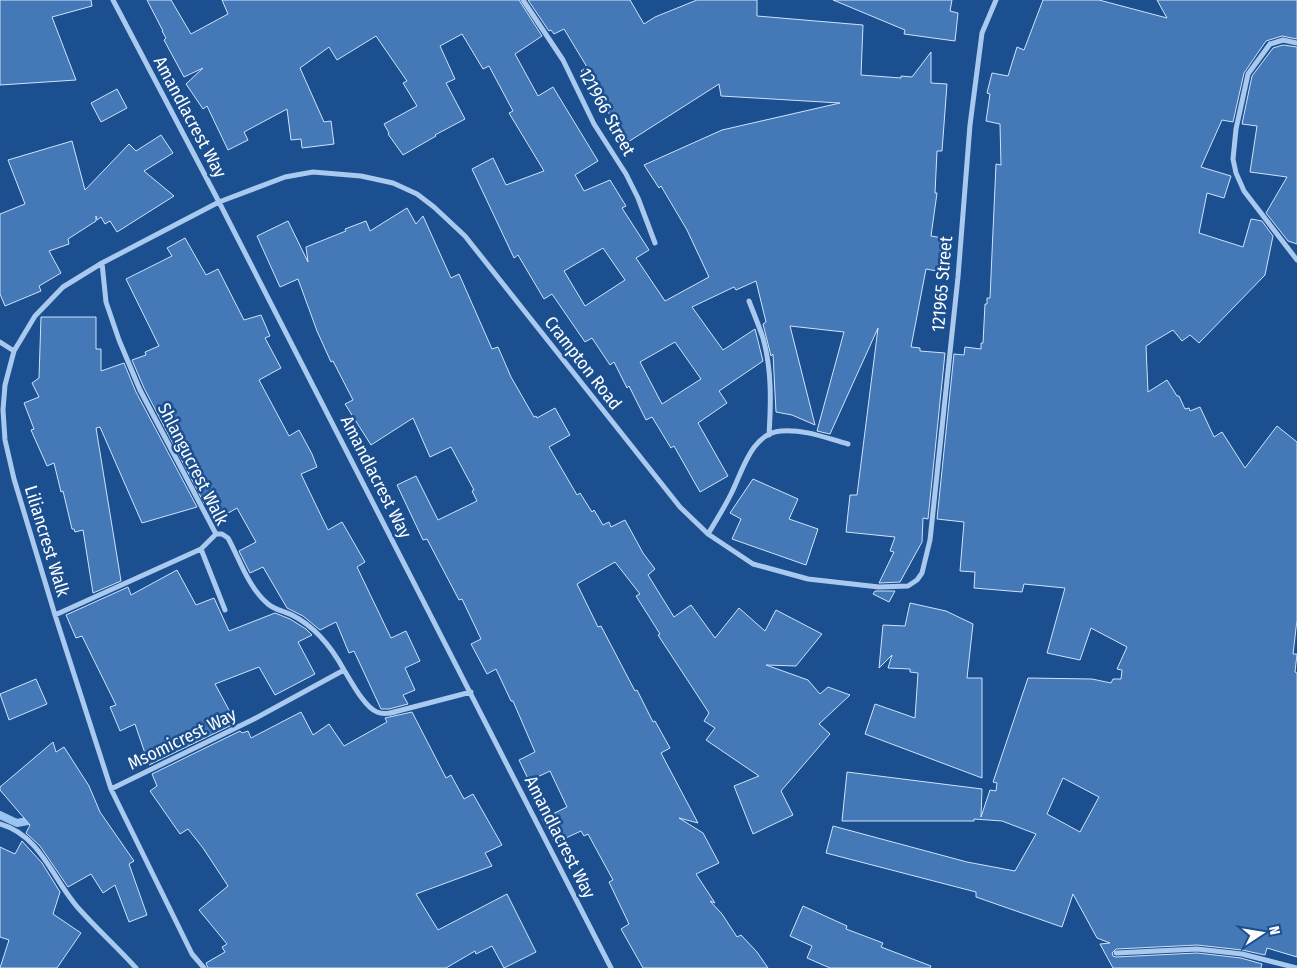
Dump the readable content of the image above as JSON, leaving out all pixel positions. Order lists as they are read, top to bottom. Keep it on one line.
{"streets":{"street":["121966 Street","Amandlacrest Way","121965 Street","Crampton Road","Shlangucrest Walk","Liliancrest Walk","Msomicrest Way"]},"crossings":[["Amandlacrest Way","Crampton Road"],["Amandlacrest Way","Liliancrest Walk"],["121965 Street","Crampton Road"],["Crampton Road","Liliancrest Walk"],["Shlangucrest Walk","Liliancrest Walk"],["Liliancrest Walk","Msomicrest Way"]],"north":"right"}
